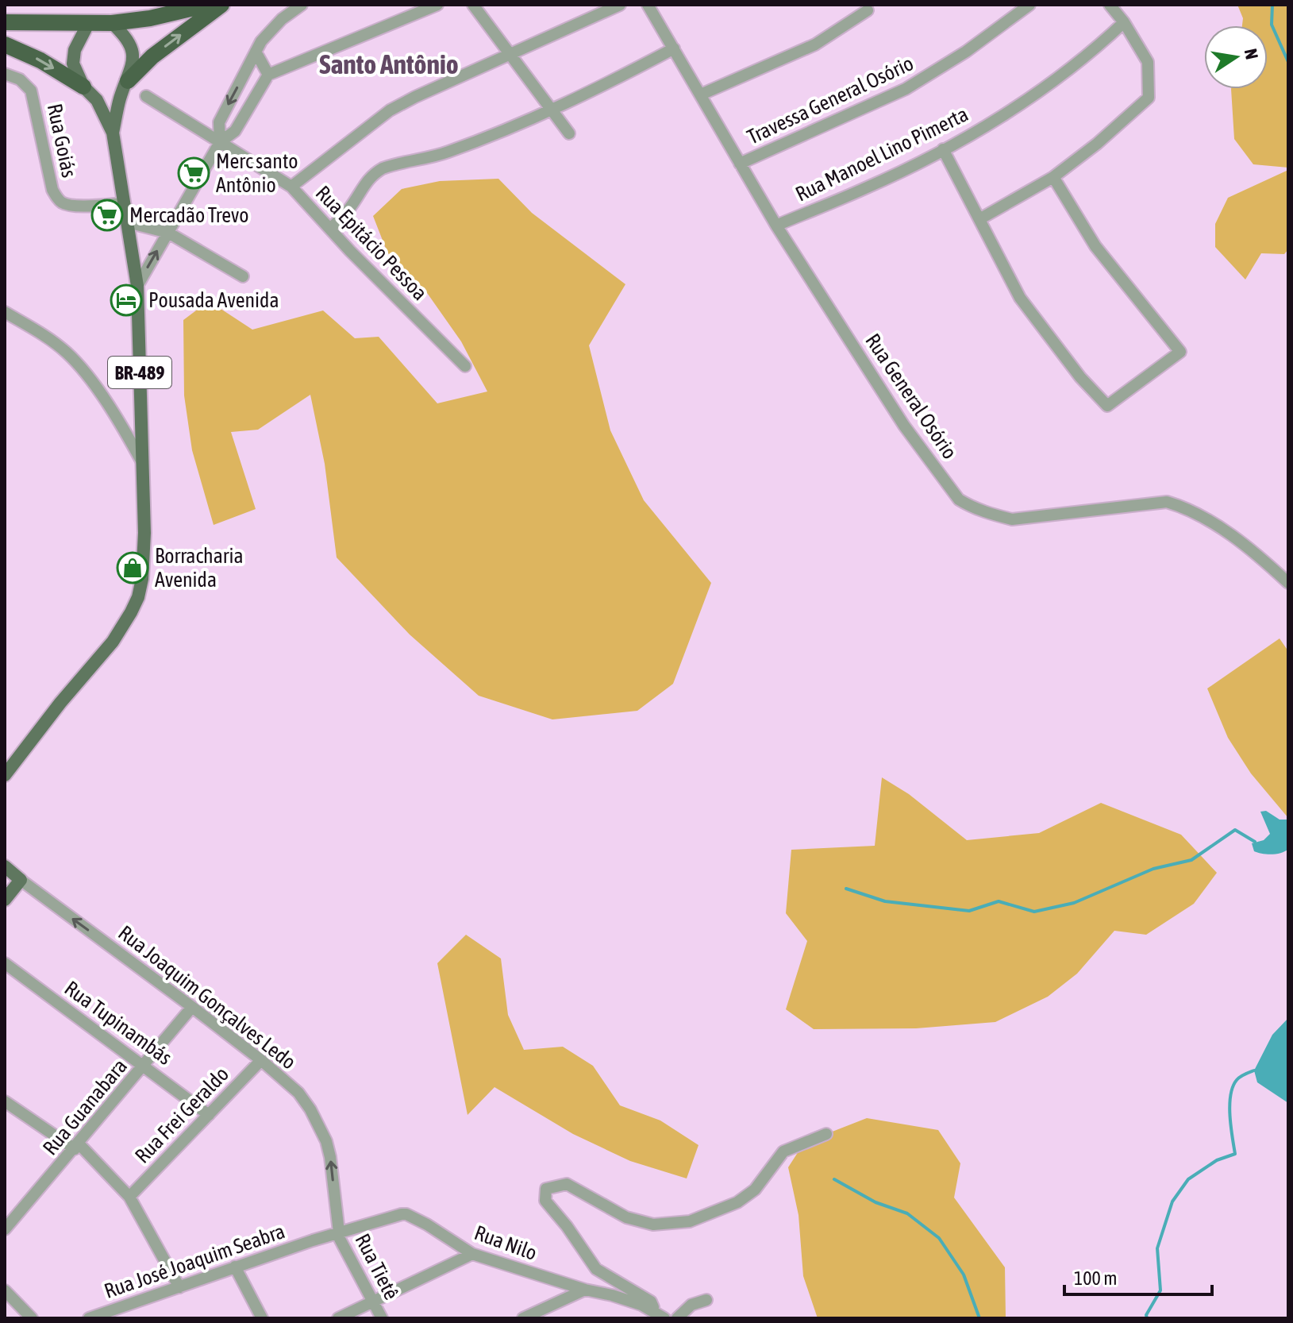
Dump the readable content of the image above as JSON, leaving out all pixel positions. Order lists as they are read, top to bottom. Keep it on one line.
{"streets":{"highway":["BR-489"],"main road":["Rua Joaquim Gonçalves Ledo"],"street":["Travessa General Osório","Rua Goiás","Rua Manoel Lino Pimerta","Rua Epitácio Pessoa","Rua General Osório","Rua Tupinambás","Rua Guanabara","Rua Frei Geraldo","Rua Nilo","Rua José Joaquim Seabra","Rua Tietê"]},"crossings":[["Travessa General Osório","Rua General Osório"],["Rua Goiás","BR-489"],["Rua Manoel Lino Pimerta","Rua General Osório"],["Rua Joaquim Gonçalves Ledo","Rua Guanabara"],["Rua Joaquim Gonçalves Ledo","Rua Frei Geraldo"],["Rua Joaquim Gonçalves Ledo","Rua Nilo"],["Rua Joaquim Gonçalves Ledo","Rua Tietê"],["Rua Tupinambás","Rua Guanabara"],["Rua Tupinambás","Rua Frei Geraldo"],["Rua Nilo","Rua José Joaquim Seabra"],["Rua Nilo","Rua Tietê"]],"one_way":["Rua Joaquim Gonçalves Ledo"],"districts":["Santo Antônio"],"places":{"supermarket":["Merc santo Antônio","Mercadão Trevo"],"hotel":["Pousada Avenida"],"shop":["Borracharia Avenida"]},"scale_bar":"100 m","north":"right"}
